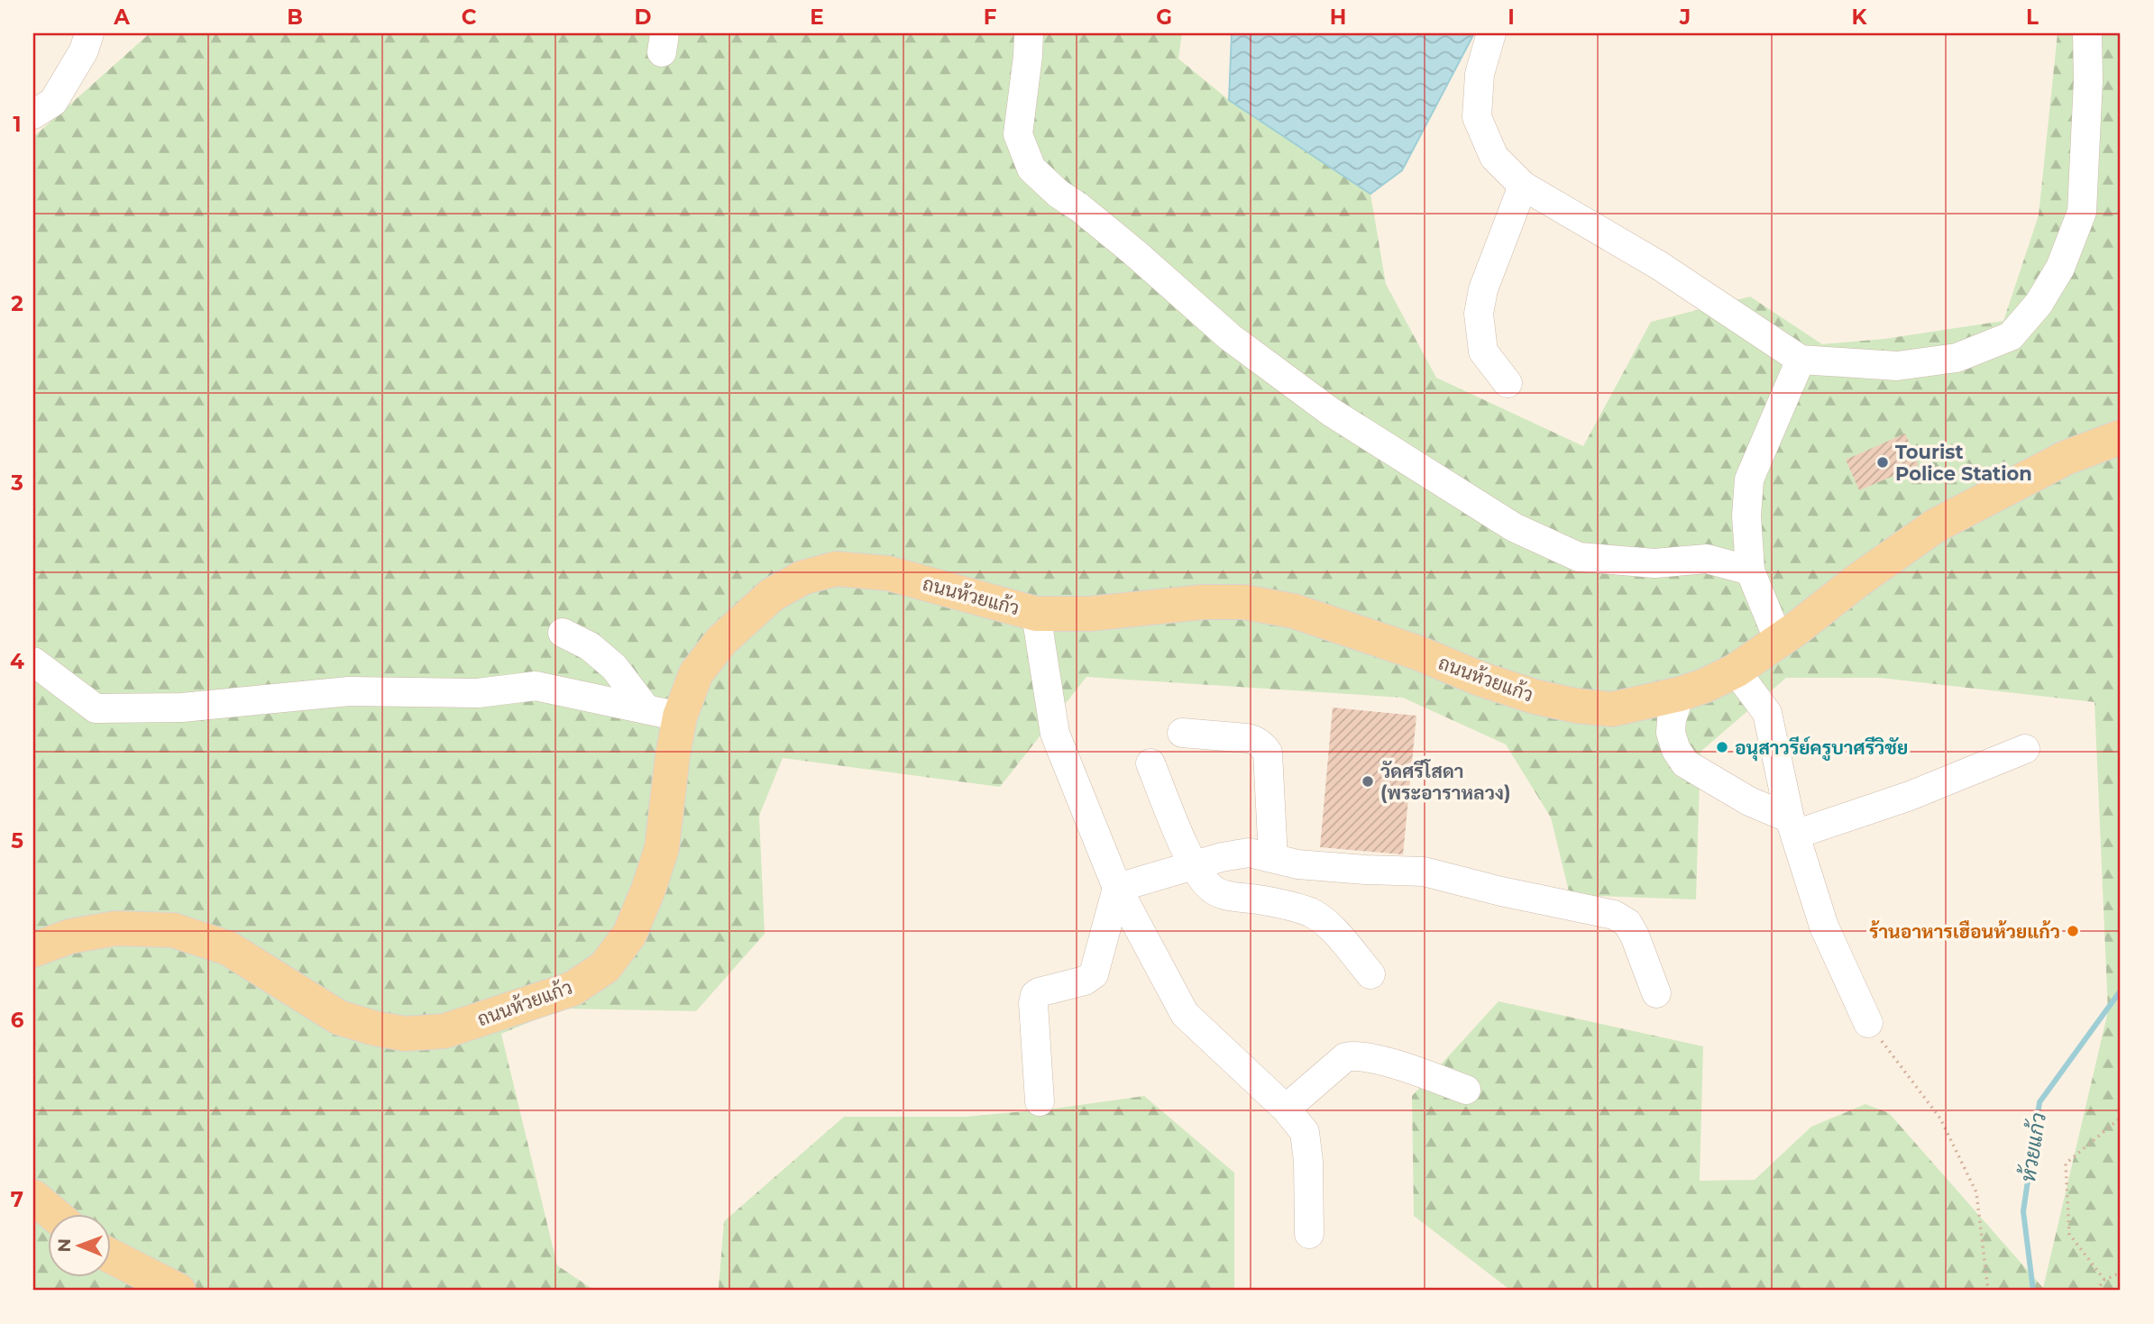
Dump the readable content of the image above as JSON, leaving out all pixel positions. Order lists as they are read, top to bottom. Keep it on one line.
{"streets":{"main road":["ถนนห้วยแก้ว"]},"water":["ห้วยแก้ว"],"places":["Tourist Police Station","อนุสาวรีย์ครูบาศรีวิชัย","วัดศรีโสดา (พระอาราหลวง)","ร้านอาหารเฮือนห้วยแก้ว"],"north":"left","grid":{"columns":["A","B","C","D","E","F","G","H","I","J","K","L"],"rows":["1","2","3","4","5","6","7"]}}
